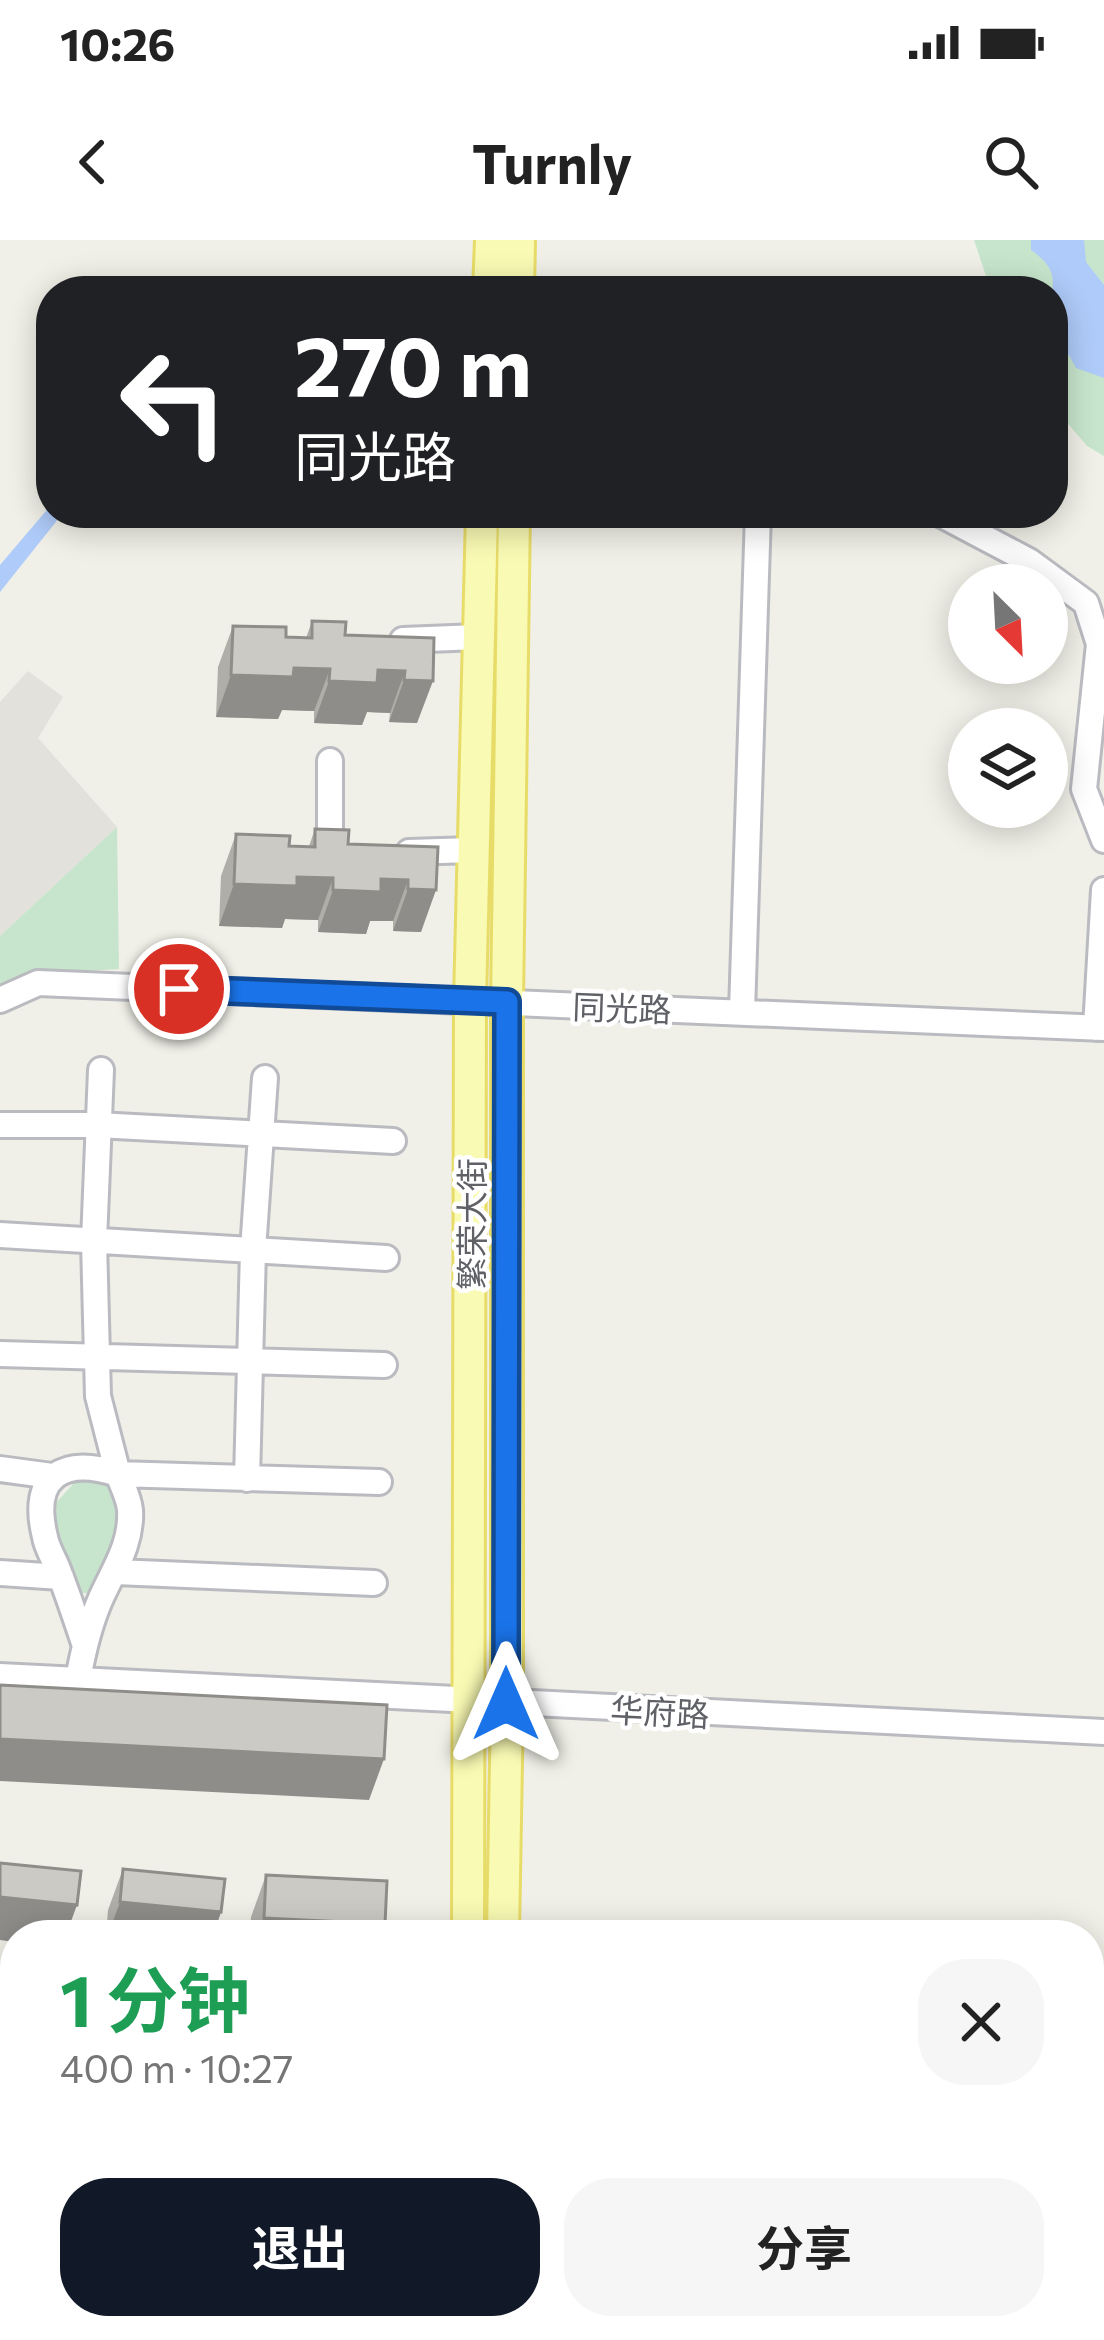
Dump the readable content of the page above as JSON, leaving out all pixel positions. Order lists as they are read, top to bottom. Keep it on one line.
{"streets":{"main road":["繁荣大街"],"street":["同光路","华府路"]},"crossings":[["同光路","繁荣大街"],["繁荣大街","华府路"]],"north":"bottom right","page":{"status":"10:26","header":"Turnly","turn":["270 m","同光路"],"heading":["1 分钟","400 m · 10:27"],"buttons":["退出","分享"]}}
